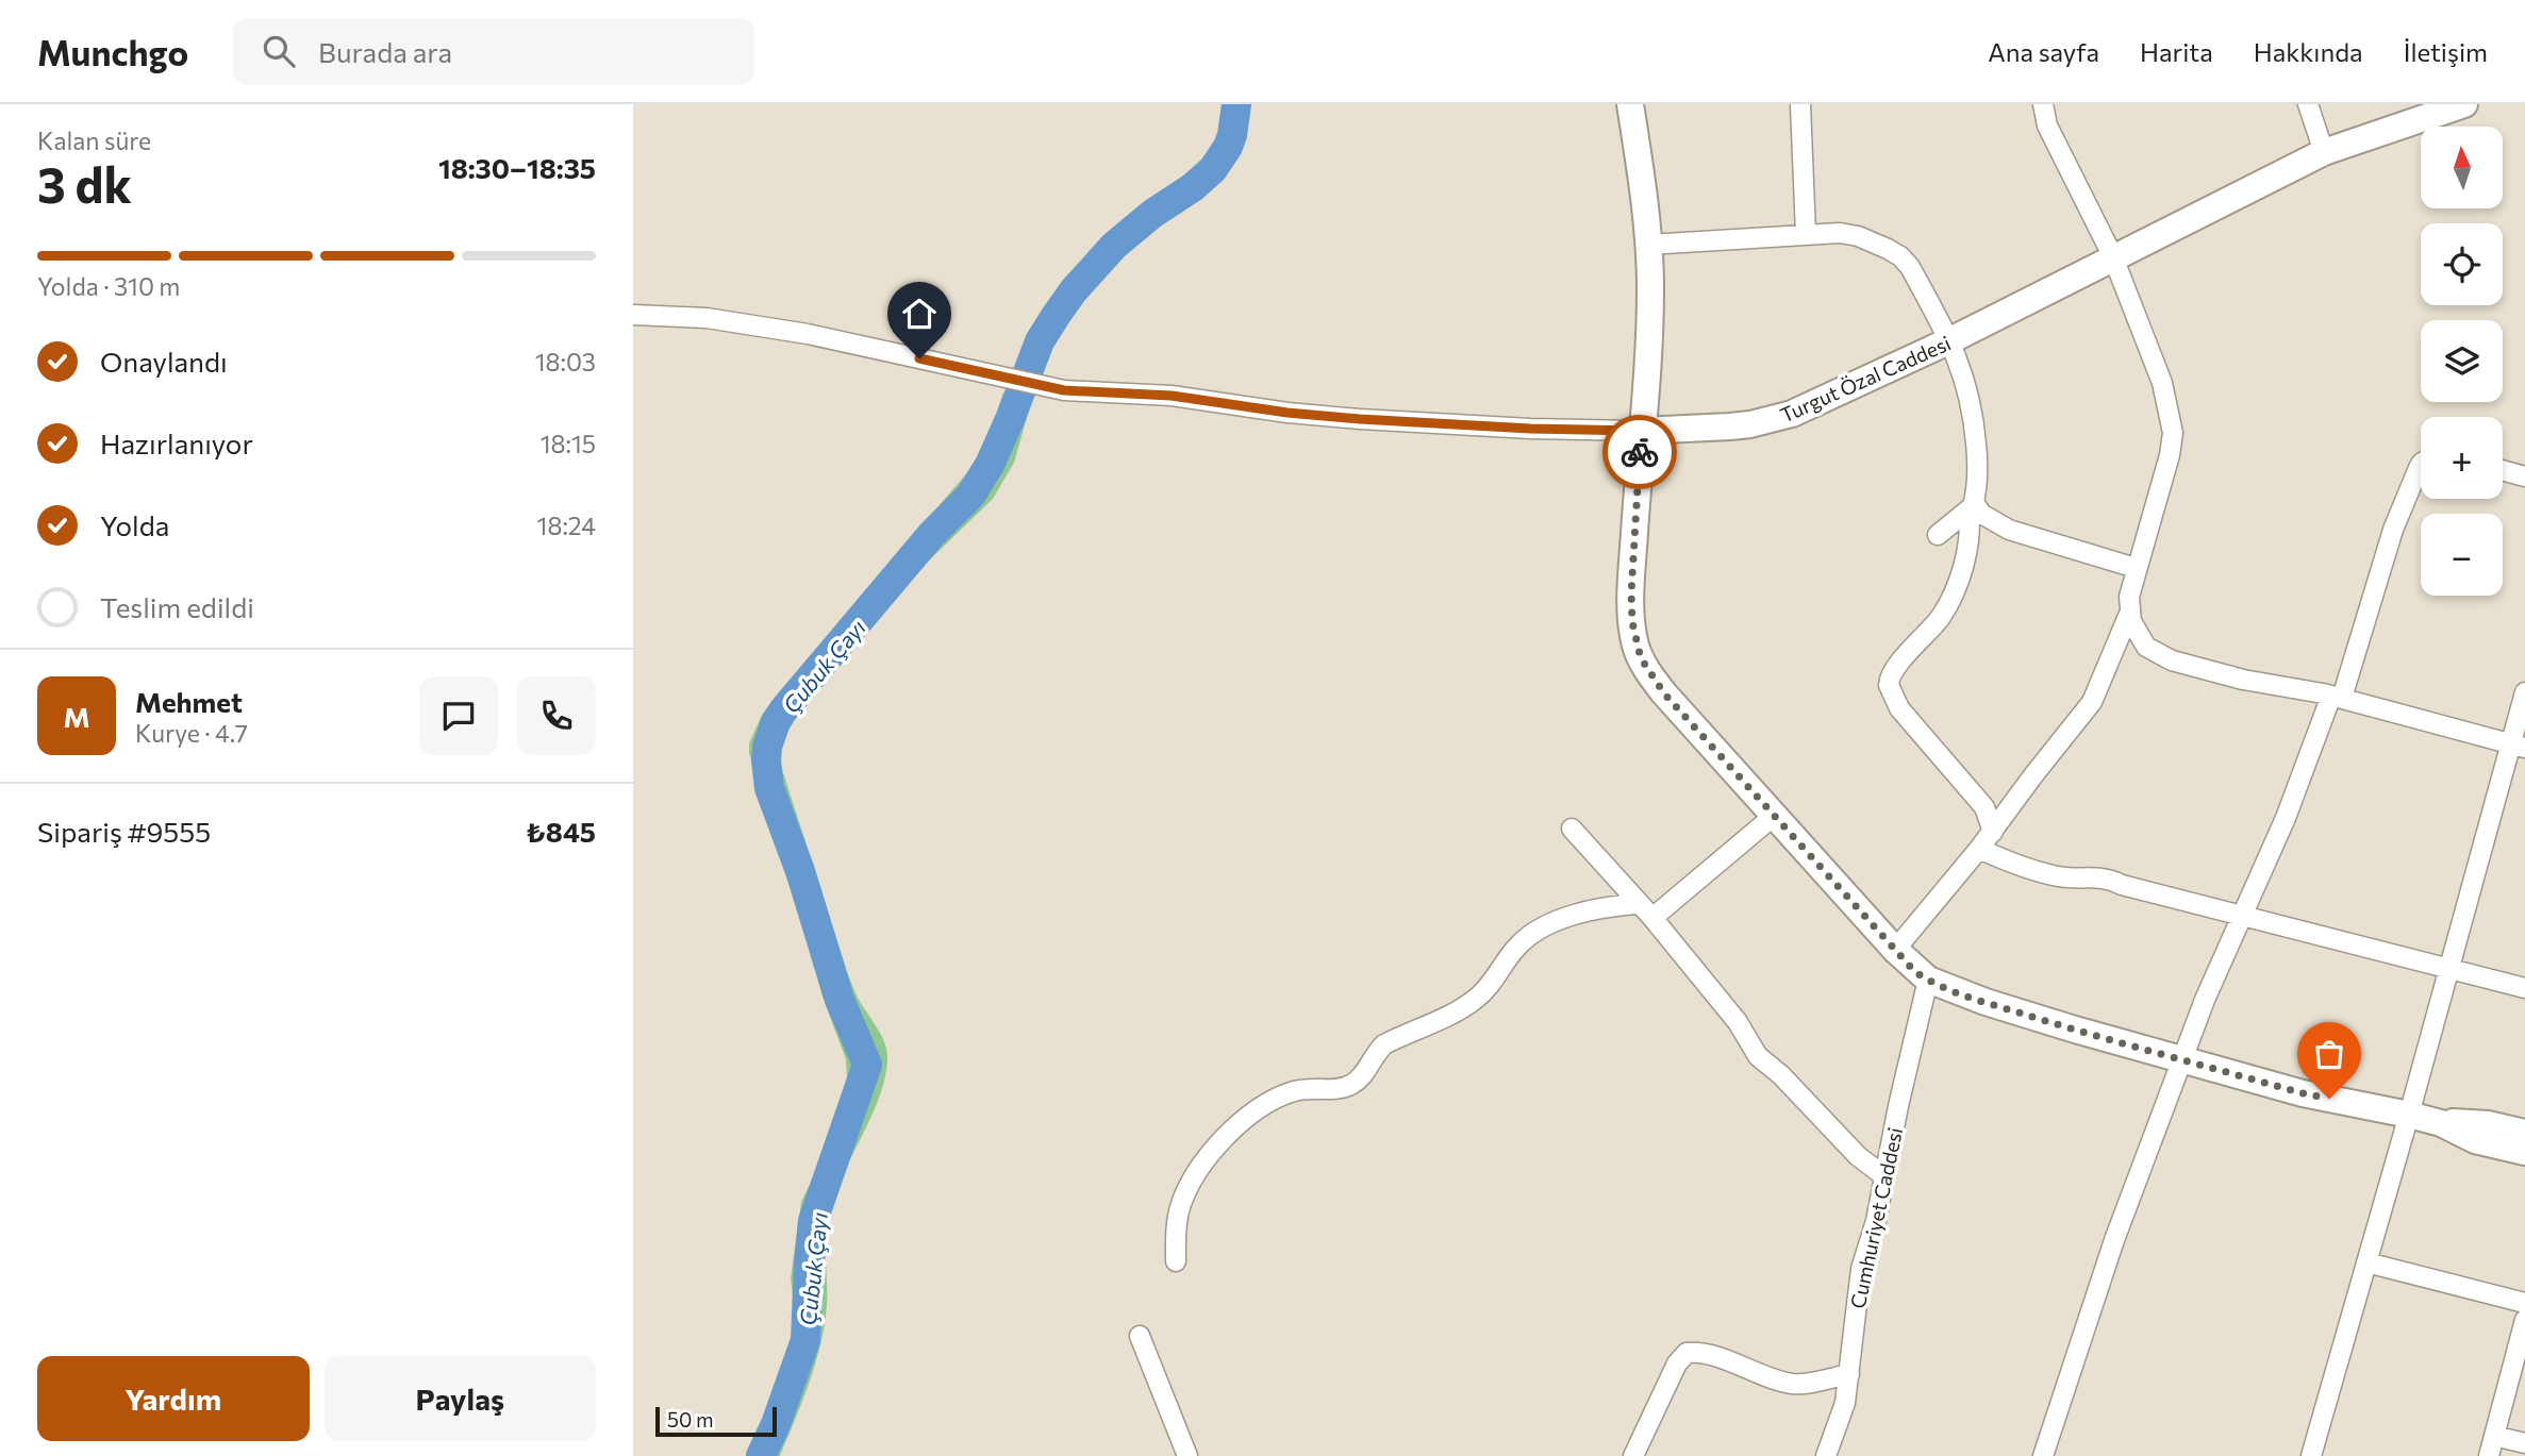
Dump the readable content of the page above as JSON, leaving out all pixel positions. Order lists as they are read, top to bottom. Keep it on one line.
{"streets":{"street":["Turgut Özal Caddesi","Cumhuriyet Caddesi"]},"water":["Çubuk Çayı"],"scale_bar":"50 m","north":"top","page":{"header":"Munchgo","search":"Burada ara","nav":["Ana sayfa","Harita","Hakkında","İletişim"],"heading":["3 dk","Kalan süre","18:30–18:35"],"panel":["Mehmet","Kurye · 4.7","Sipariş #9555","₺845"],"map_buttons":["+","−"],"bar":"Yolda · 310 m","list":[["Onaylandı","18:03"],["Hazırlanıyor","18:15"],["Yolda","18:24"],"Teslim edildi"],"round":"M","buttons":["Yardım","Paylaş"],"scale":"50 m"}}
